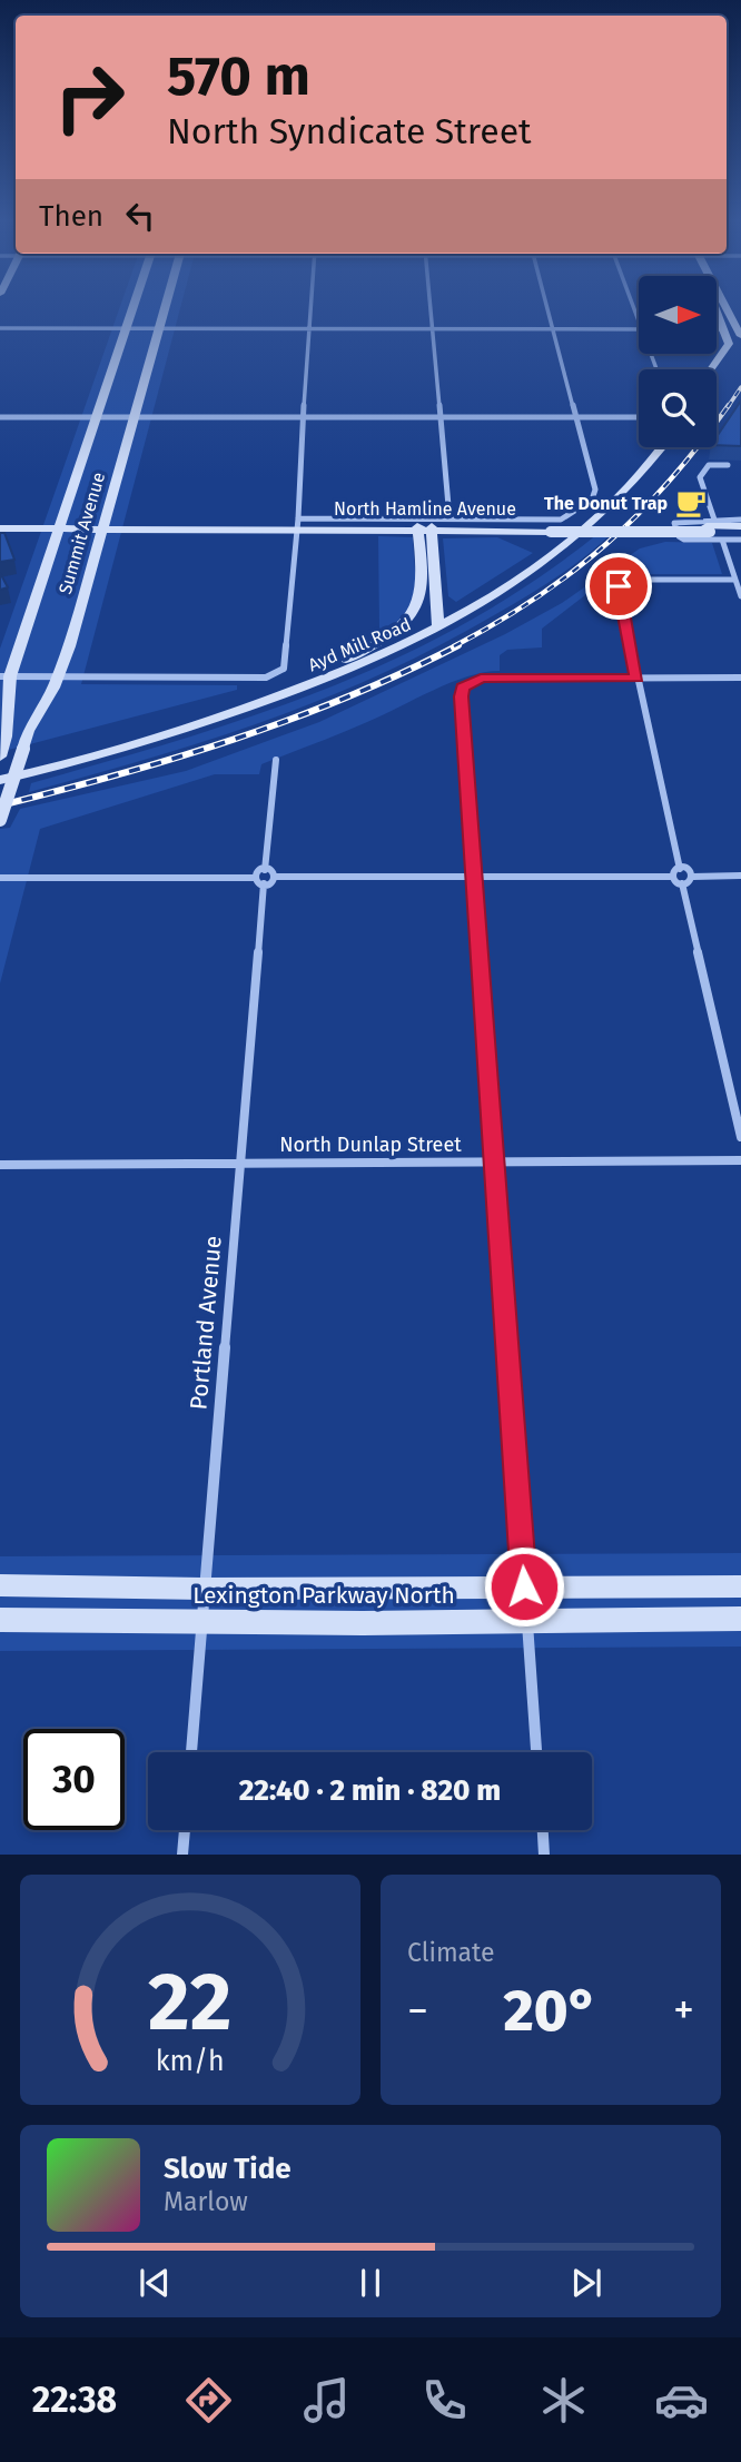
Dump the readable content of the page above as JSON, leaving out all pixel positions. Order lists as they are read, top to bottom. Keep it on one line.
{"streets":{"main road":["North Hamline Avenue","Summit Avenue","Ayd Mill Road","Lexington Parkway North"],"street":["North Dunlap Street","Portland Avenue"]},"crossings":[["North Hamline Avenue","Summit Avenue"],["North Dunlap Street","Portland Avenue"],["Portland Avenue","Lexington Parkway North"]],"places":{"cafe":["The Donut Trap"]},"north":"right","page":{"turn":["570 m","North Syndicate Street"],"then":"Then","limit":"30","trip":"22:40 · 2 min · 820 m","tile":"Climate","heat":["−","20°","+"],"song":["Slow Tide","Marlow"],"tabs":"22:38","gauge":["22","km/h"]}}
